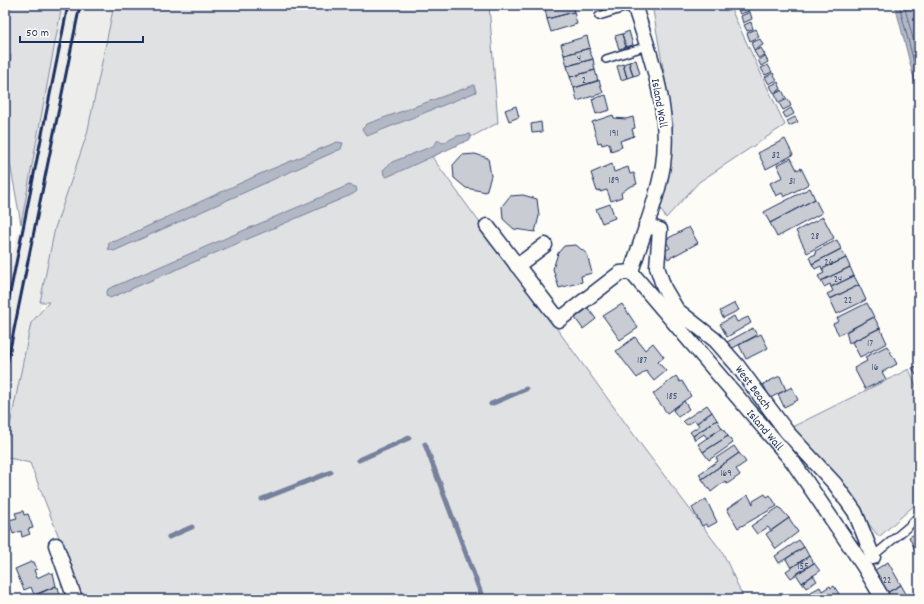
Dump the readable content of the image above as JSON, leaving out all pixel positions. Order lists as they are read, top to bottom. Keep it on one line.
{"streets":{"street":["Island Wall","West Beach"]},"crossings":[["Island Wall","West Beach"]],"house_numbers":["4","2","191","32","189","31","28","26","24","22","17","187","16","185","169","155","122"],"scale_bar":"50 m"}
